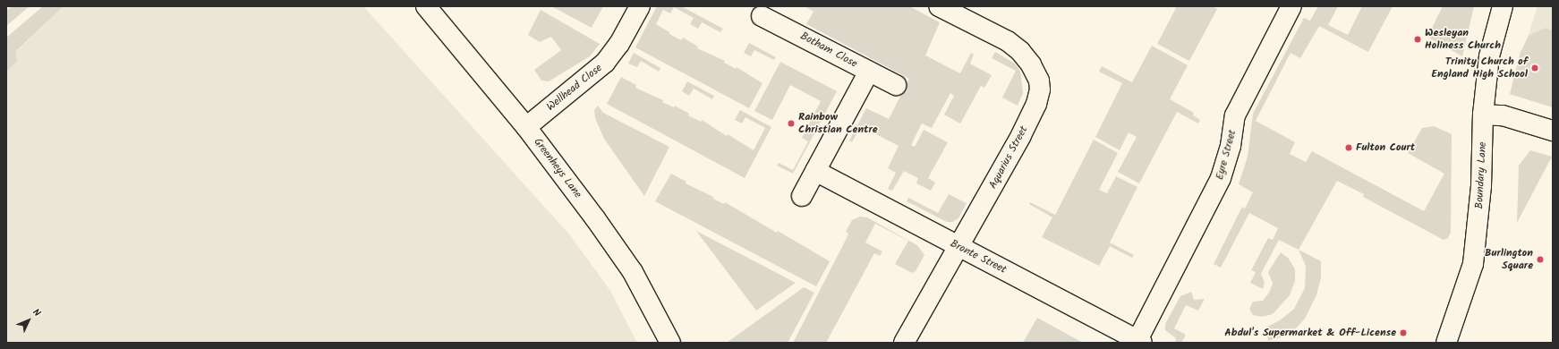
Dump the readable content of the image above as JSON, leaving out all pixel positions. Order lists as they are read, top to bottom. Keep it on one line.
{"streets":{"street":["Botham Close","Wellhead Close","Eyre Street","Aquarius Street","Greenheys Lane","Boundary Lane","Bronte Street"]},"crossings":[["Wellhead Close","Greenheys Lane"],["Eyre Street","Bronte Street"],["Aquarius Street","Bronte Street"]],"places":["Wesleyan Holiness Church","Trinity Church of England High School","Rainbow Christian Centre","Fulton Court","Burlington Square","Abdul's Supermarket & Off-License"],"north":"top right"}
